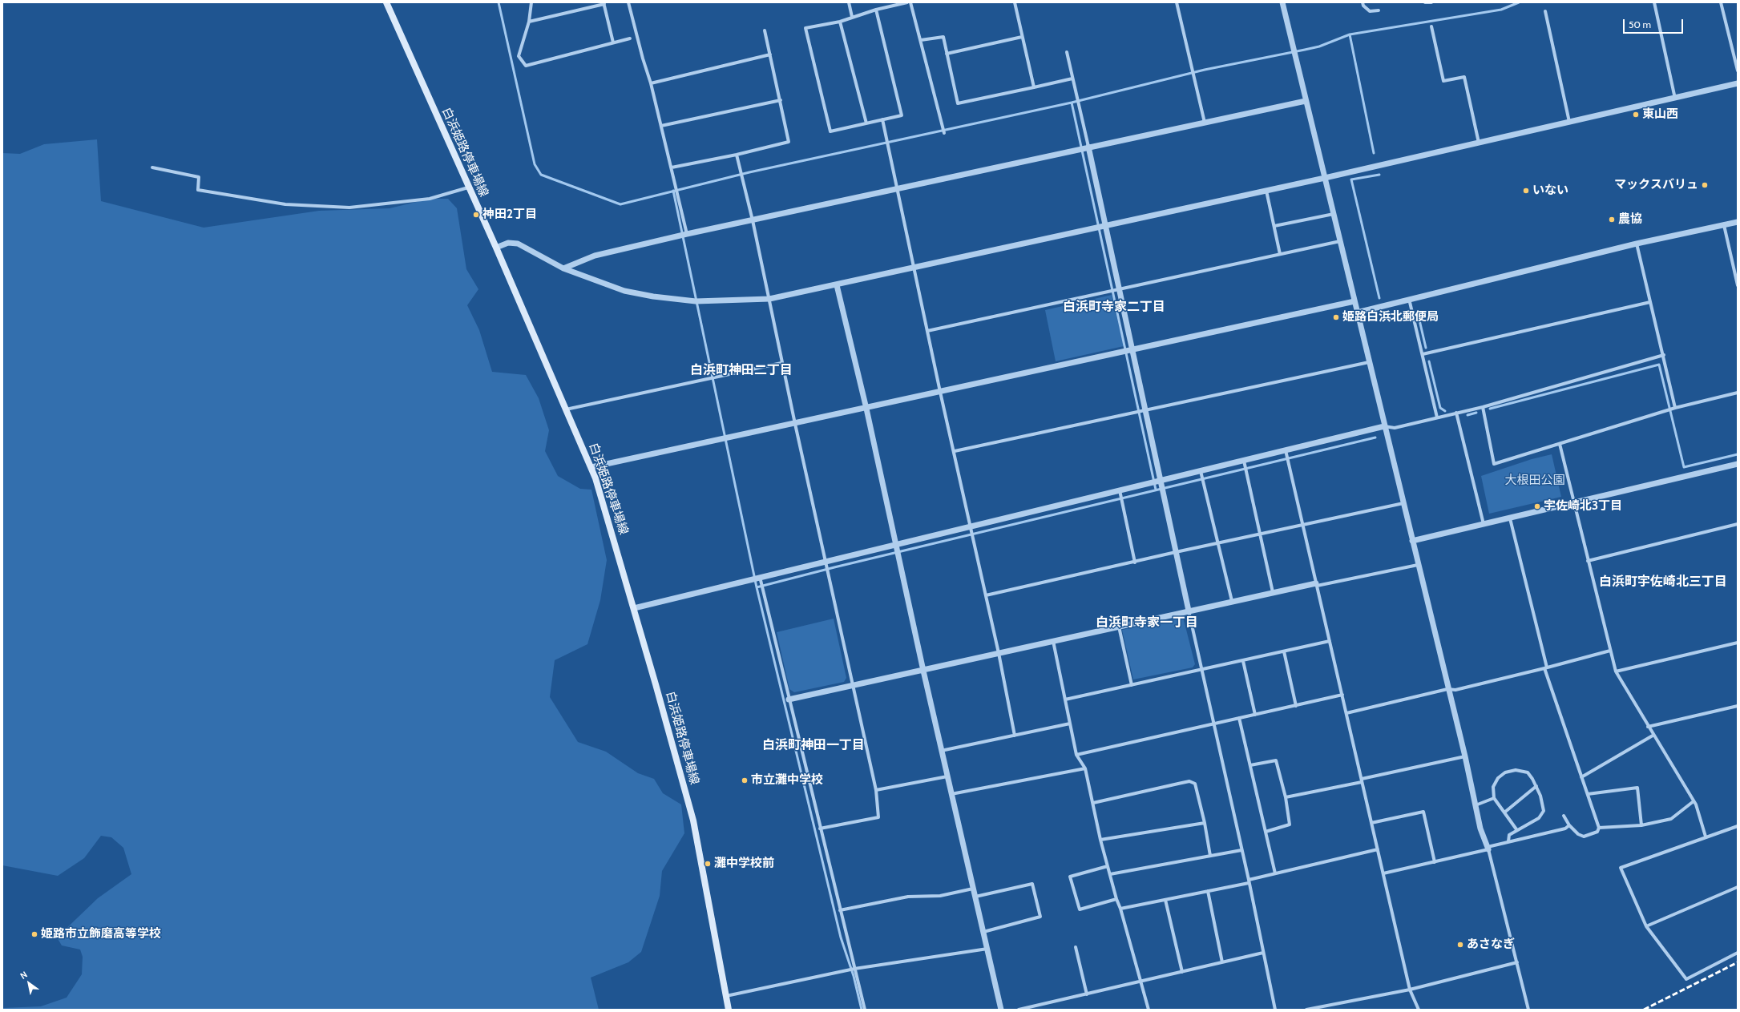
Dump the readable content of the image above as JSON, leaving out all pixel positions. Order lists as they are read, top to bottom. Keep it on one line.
{"streets":{"main road":["白浜姫路停車場線"]},"districts":["白浜町寺家二丁目","白浜町神田二丁目","白浜町宇佐崎北三丁目","白浜町寺家一丁目","白浜町神田一丁目"],"parks":["大根田公園"],"places":["東山西","マックスバリュ","いない","神田2丁目","農協","姫路白浜北郵便局","宇佐崎北3丁目","市立灘中学校","灘中学校前","姫路市立飾磨高等学校","あさなぎ"],"scale_bar":"50 m","north":"top left"}
